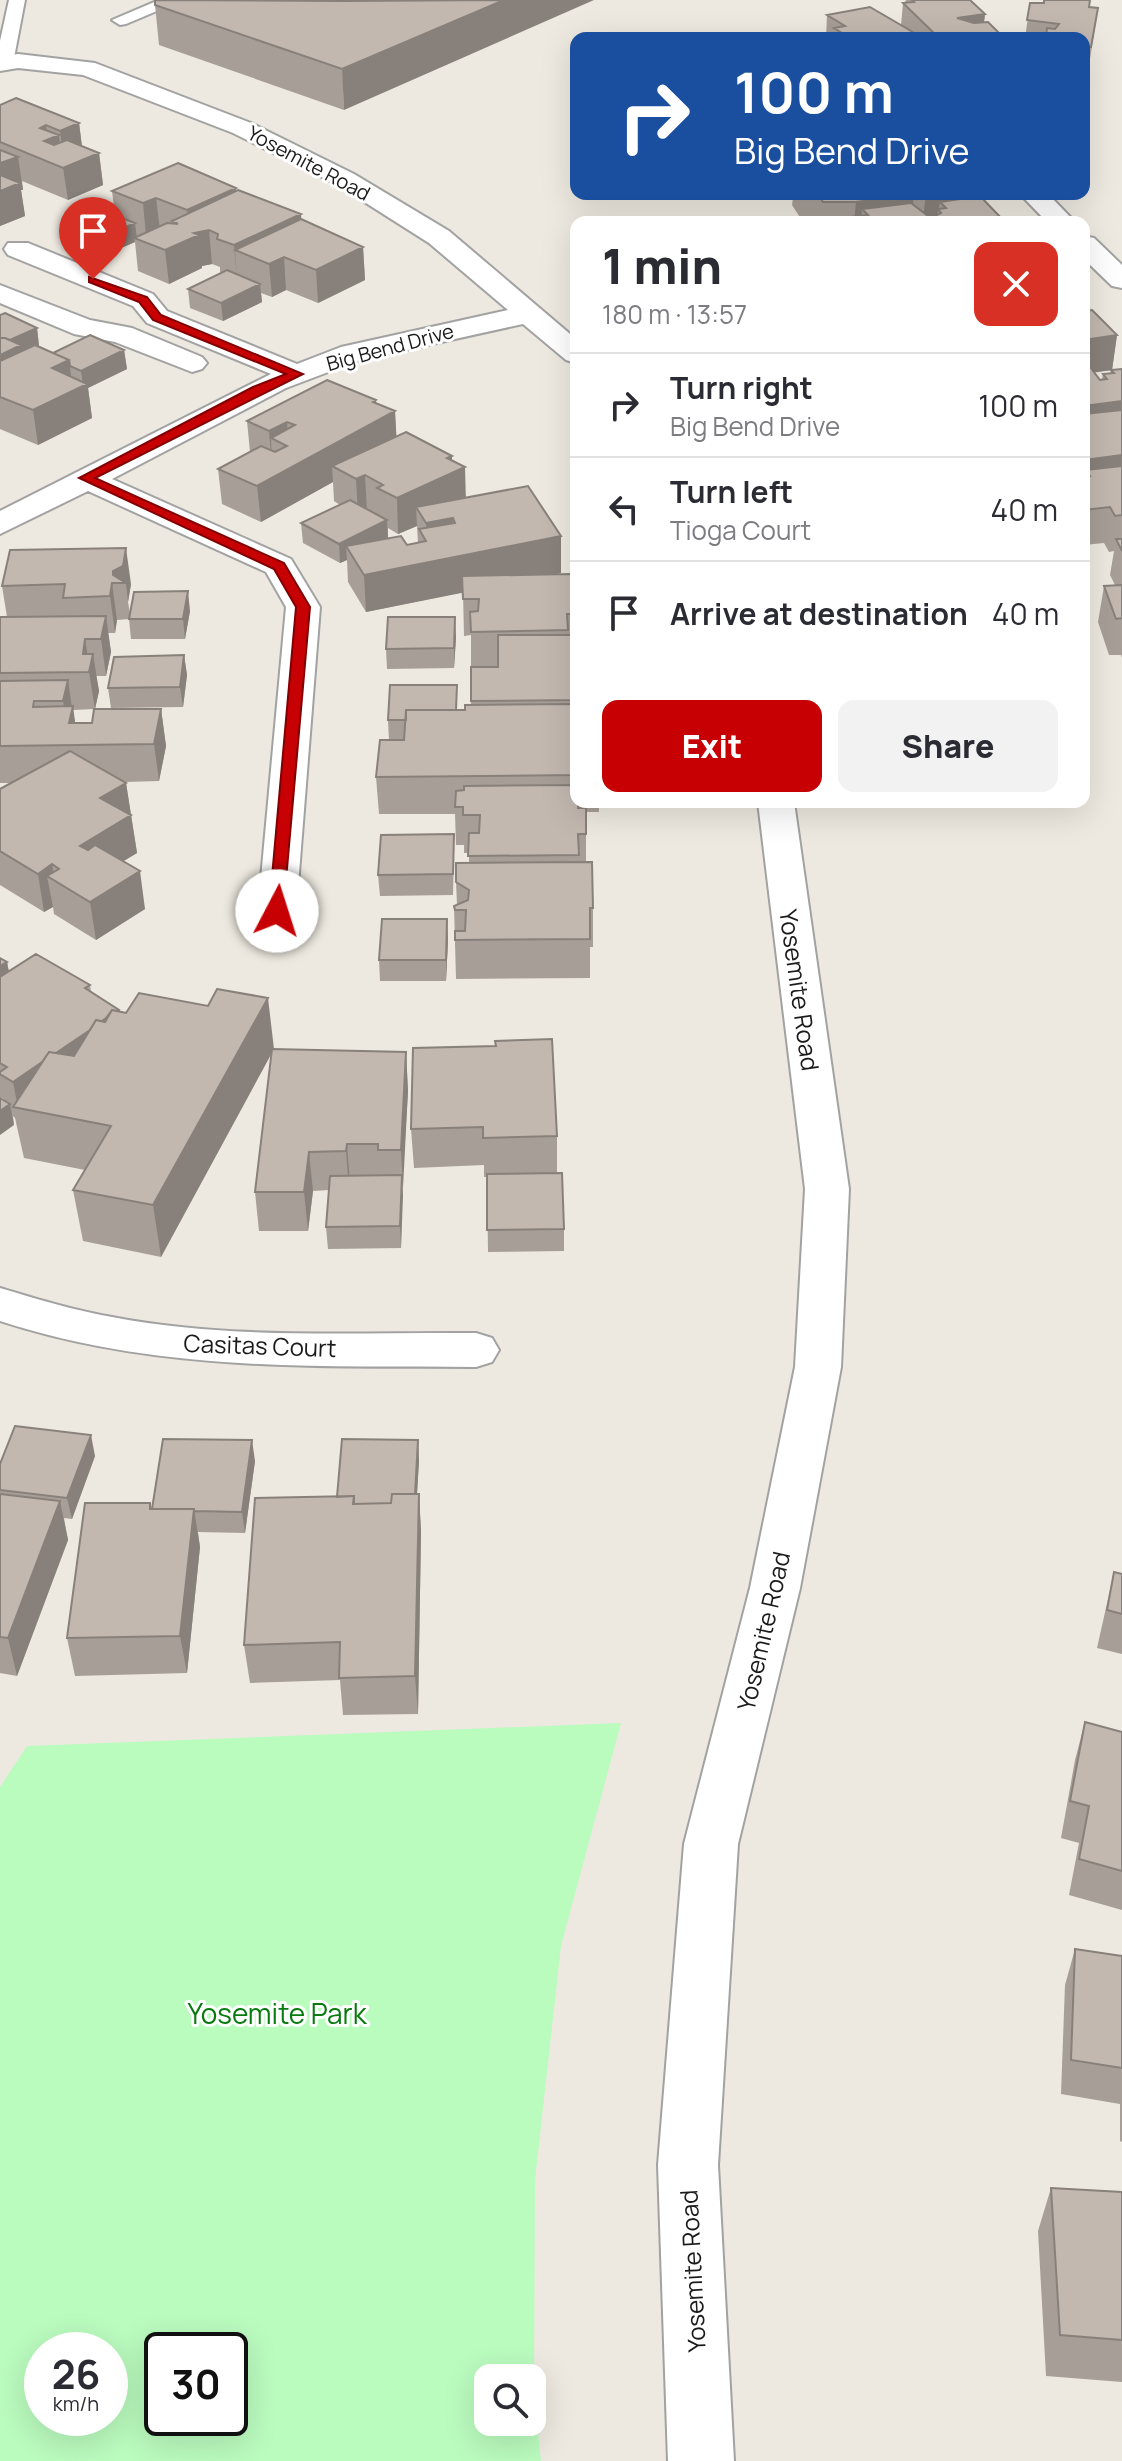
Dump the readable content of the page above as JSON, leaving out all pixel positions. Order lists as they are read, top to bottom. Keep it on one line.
{"streets":{"street":["Yosemite Road","Big Bend Drive","Casitas Court"]},"crossings":[["Yosemite Road","Big Bend Drive"]],"parks":["Yosemite Park"],"page":{"turn":["100 m","Big Bend Drive"],"heading":["1 min","180 m · 13:57"],"list":[{"name":"Turn right","note":"Big Bend Drive","value":"100 m"},{"name":"Turn left","note":"Tioga Court","value":"40 m"},{"name":"Arrive at destination","value":"40 m"}],"buttons":["Exit","Share"],"speed":"26 km/h","limit":"30"}}
